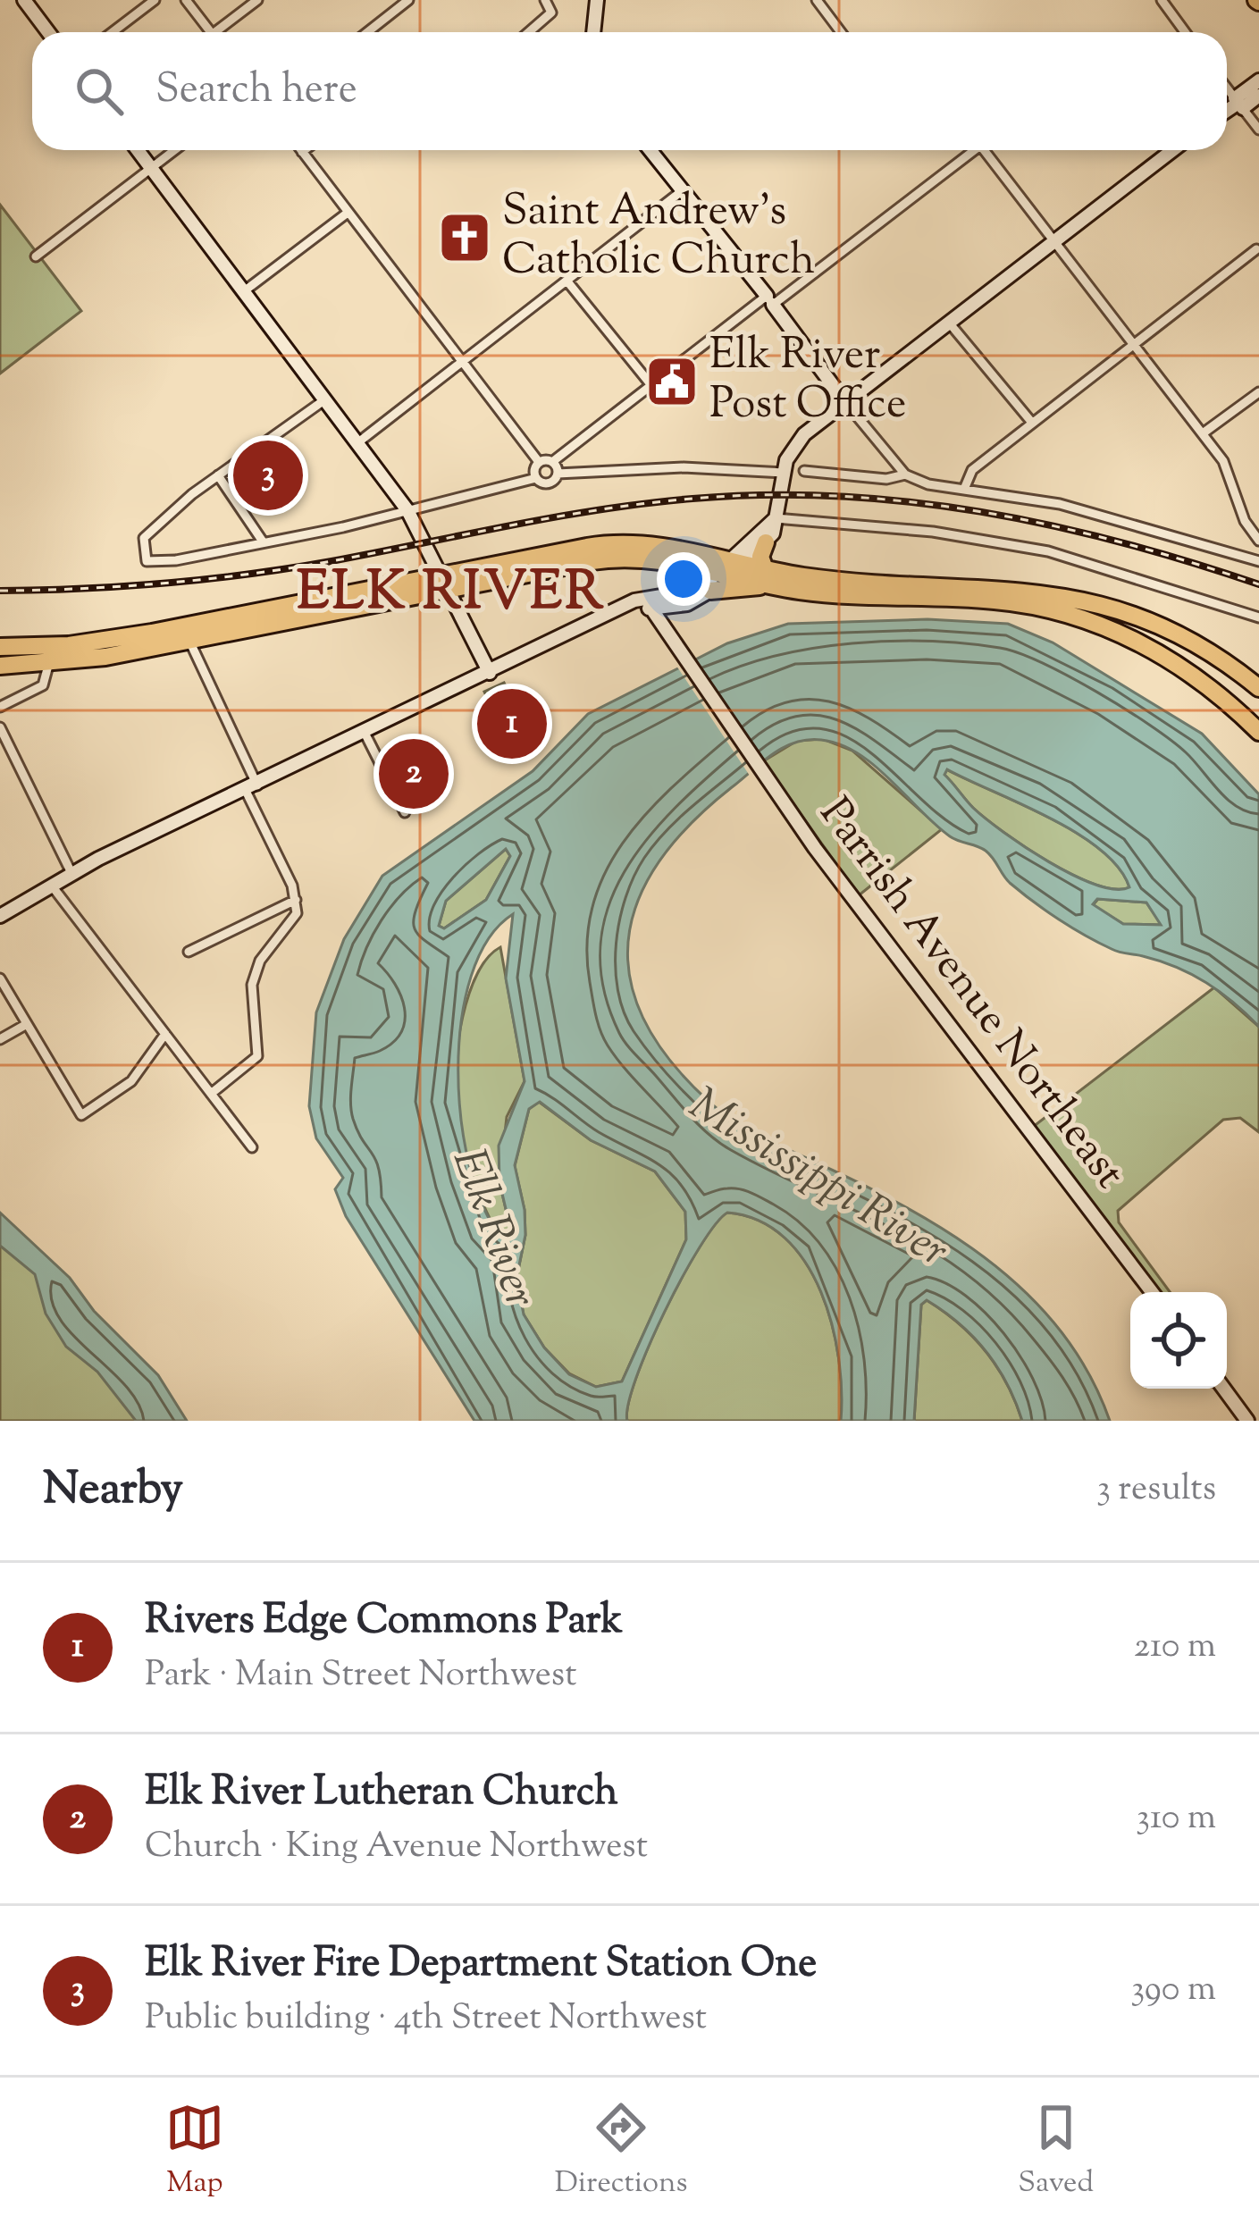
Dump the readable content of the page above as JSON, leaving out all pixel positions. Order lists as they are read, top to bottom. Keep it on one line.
{"streets":{"main road":["Parrish Avenue Northeast"]},"districts":["ELK RIVER"],"water":["Mississippi River","Elk River"],"places":{"church":["Saint Andrew’s Catholic Church"],"public building":["Elk River Post Office"]},"page":{"search":"Search here","pins":["3","1","2"],"heading":["Nearby","3 results"],"list":[{"mark":"1","name":"Rivers Edge Commons Park","note":"Park · Main Street Northwest","value":"210 m"},{"mark":"2","name":"Elk River Lutheran Church","note":"Church · King Avenue Northwest","value":"310 m"},{"mark":"3","name":"Elk River Fire Department Station One","note":"Public building · 4th Street Northwest","value":"390 m"}],"nav":["Map","Directions","Saved"]}}
